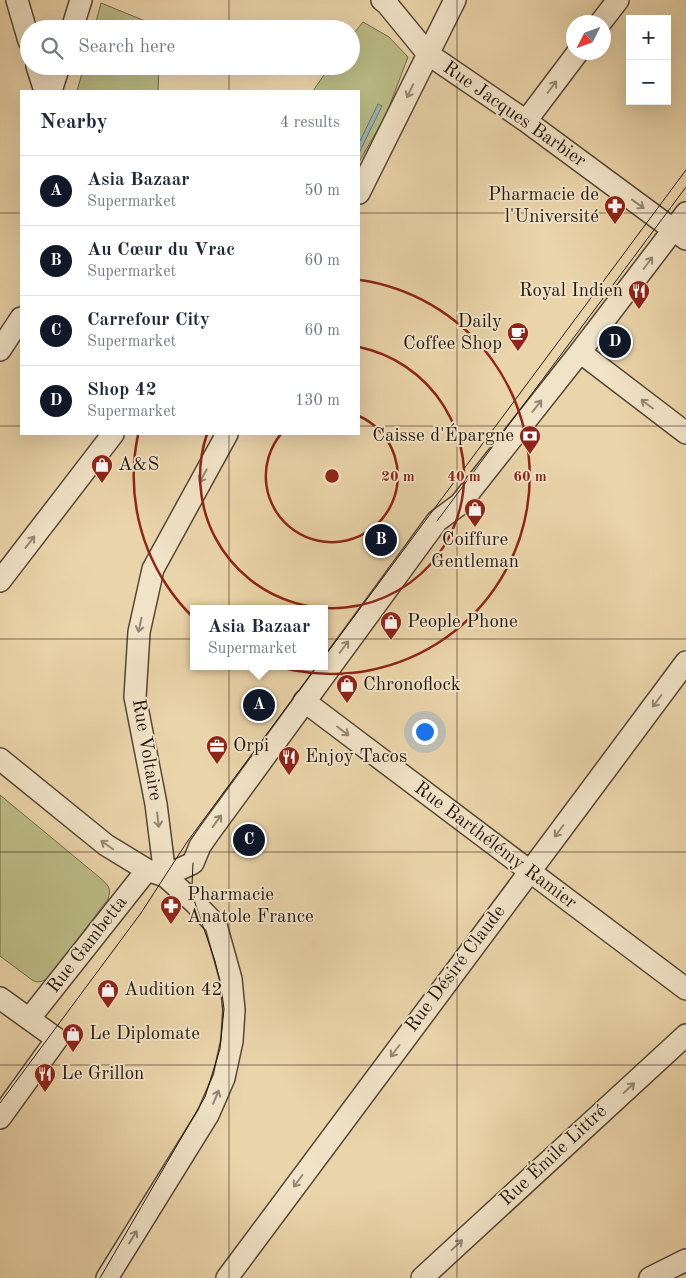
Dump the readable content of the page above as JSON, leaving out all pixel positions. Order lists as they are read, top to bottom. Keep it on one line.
{"streets":{"street":["Rue Jacques Barbier","Rue Voltaire","Rue Barthélémy Ramier","Rue Gambetta","Rue Désiré Claude","Rue Émile Littré"]},"crossings":[["Rue Voltaire","Rue Gambetta"],["Rue Barthélémy Ramier","Rue Désiré Claude"]],"one_way":["Rue Jacques Barbier","Rue Voltaire","Rue Barthélémy Ramier","Rue Désiré Claude","Rue Émile Littré"],"places":{"pharmacy":["Pharmacie de l'Université","Pharmacie Anatole France"],"restaurant":["Royal Indien","Enjoy Tacos","Le Grillon"],"cafe":["Daily Coffee Shop"],"bank":["Caisse d'Épargne"],"shop":["A&S","Coiffure Gentleman","People Phone","Chronoflock","Audition 42","Le Diplomate"],"office":["Orpi"]},"north":"bottom left","page":{"map_buttons":["+","−"],"search":"Search here","heading":["Nearby","4 results"],"list":[{"mark":"A","name":"Asia Bazaar","note":"Supermarket","value":"50 m"},{"mark":"B","name":"Au Cœur du Vrac","note":"Supermarket","value":"60 m"},{"mark":"C","name":"Carrefour City","note":"Supermarket","value":"60 m"},{"mark":"D","name":"Shop 42","note":"Supermarket","value":"130 m"}],"pins":["D","B","A","C"],"popup":["Asia Bazaar","Supermarket"]},"rings":["20 m","40 m","60 m"]}
